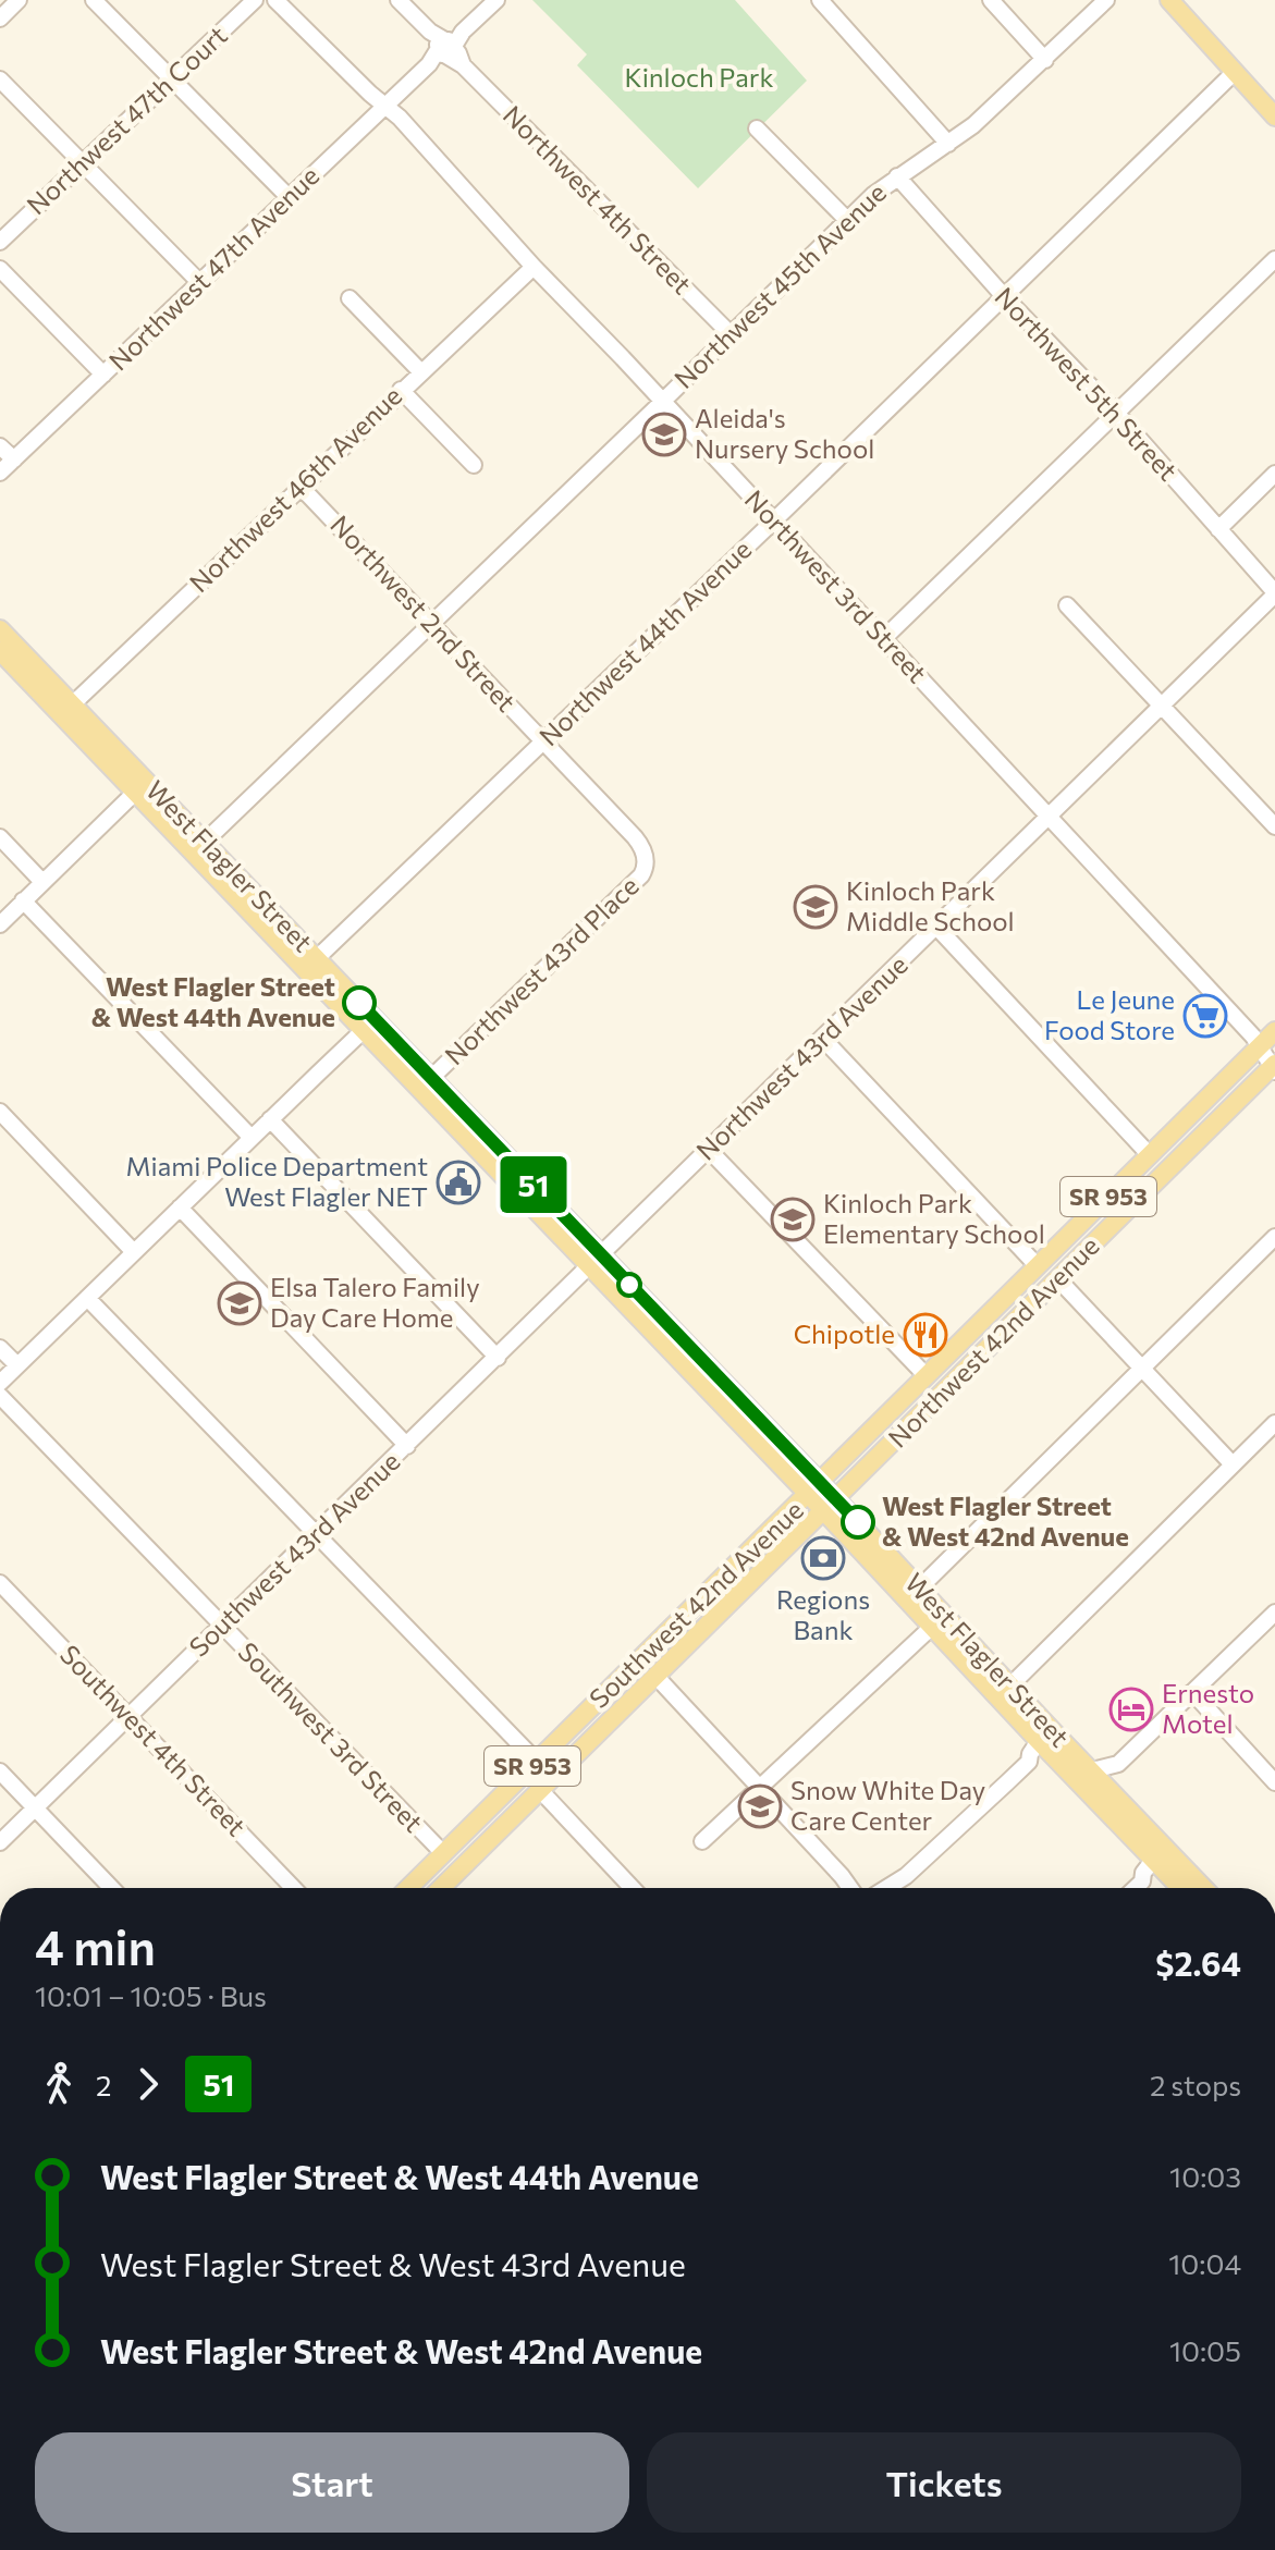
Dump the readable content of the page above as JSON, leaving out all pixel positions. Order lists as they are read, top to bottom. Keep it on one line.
{"streets":{"main road":["West Flagler Street","SR 953","Northwest 42nd Avenue","Southwest 42nd Avenue"],"street":["Northwest 47th Court","Northwest 4th Street","Northwest 47th Avenue","Northwest 45th Avenue","Northwest 5th Street","Northwest 46th Avenue","Northwest 3rd Street","Northwest 2nd Street","Northwest 44th Avenue","Northwest 43rd Place","Northwest 43rd Avenue","Southwest 43rd Avenue","Southwest 3rd Street","Southwest 4th Street"]},"crossings":[["Northwest 4th Street","Northwest 47th Avenue"],["Northwest 4th Street","Northwest 45th Avenue"],["Northwest 47th Avenue","Northwest 3rd Street"],["Northwest 45th Avenue","Northwest 5th Street"],["Northwest 45th Avenue","Northwest 3rd Street"],["Northwest 45th Avenue","Northwest 2nd Street"],["Northwest 45th Avenue","West Flagler Street"],["Northwest 5th Street","Northwest 44th Avenue"],["Northwest 5th Street","Northwest 43rd Avenue"],["Northwest 46th Avenue","Northwest 3rd Street"],["Northwest 46th Avenue","Northwest 2nd Street"],["Northwest 46th Avenue","West Flagler Street"],["Northwest 3rd Street","Northwest 44th Avenue"],["Northwest 3rd Street","Northwest 43rd Avenue"],["Northwest 3rd Street","Northwest 42nd Avenue"],["Northwest 2nd Street","Northwest 44th Avenue"],["Northwest 2nd Street","Northwest 43rd Place"],["Northwest 44th Avenue","West Flagler Street"],["West Flagler Street","Northwest 43rd Place"],["West Flagler Street","Northwest 43rd Avenue"],["West Flagler Street","Northwest 42nd Avenue"],["West Flagler Street","Southwest 43rd Avenue"],["West Flagler Street","Southwest 42nd Avenue"],["Northwest 43rd Avenue","Southwest 43rd Avenue"],["Northwest 42nd Avenue","Southwest 42nd Avenue"],["Southwest 43rd Avenue","Southwest 3rd Street"],["Southwest 43rd Avenue","Southwest 4th Street"],["Southwest 42nd Avenue","Southwest 3rd Street"]],"parks":["Kinloch Park"],"places":{"school or university":["Aleida's Nursery School","Kinloch Park Middle School","Kinloch Park Elementary School","Elsa Talero Family Day Care Home","Snow White Day Care Center"],"other":["West Flagler Street & West 44th Avenue","West Flagler Street & West 42nd Avenue"],"supermarket":["Le Jeune Food Store"],"public building":["Miami Police Department West Flagler NET"],"restaurant":["Chipotle"],"bank":["Regions Bank"],"hotel":["Ernesto Motel"]},"lines":["bus line 51"],"page":{"on_map":"51","heading":["4 min","10:01 – 10:05 · Bus","$2.64"],"legs":["2","51","2 stops"],"list":[{"name":"West Flagler Street & West 44th Avenue","value":"10:03"},{"name":"West Flagler Street & West 43rd Avenue","value":"10:04"},{"name":"West Flagler Street & West 42nd Avenue","value":"10:05"}],"buttons":["Start","Tickets"]}}
